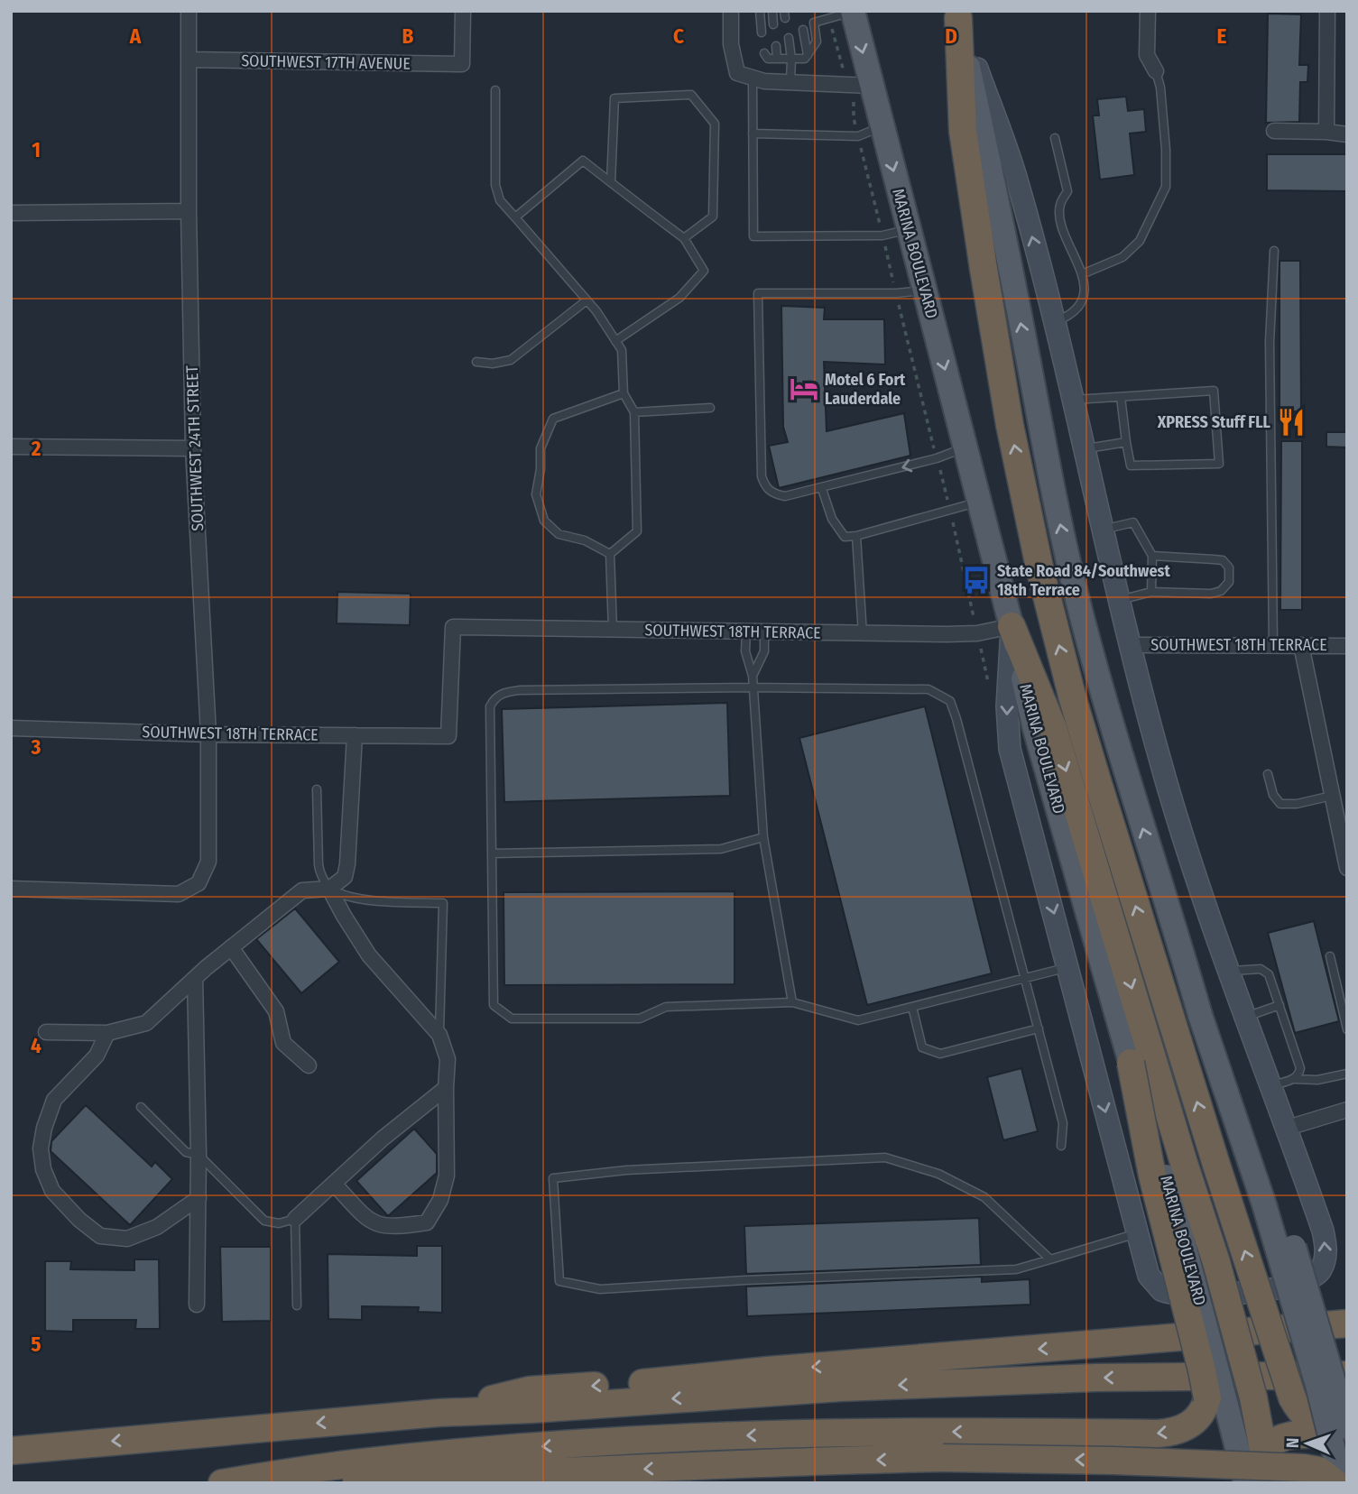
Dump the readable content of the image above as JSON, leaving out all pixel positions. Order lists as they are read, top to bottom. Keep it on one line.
{"streets":{"main road":["MARINA BOULEVARD"],"street":["SOUTHWEST 17TH AVENUE","SOUTHWEST 24TH STREET","SOUTHWEST 18TH TERRACE"]},"crossings":[["SOUTHWEST 17TH AVENUE","SOUTHWEST 24TH STREET"],["MARINA BOULEVARD","SOUTHWEST 18TH TERRACE"],["SOUTHWEST 24TH STREET","SOUTHWEST 18TH TERRACE"]],"places":{"hotel":["Motel 6 Fort Lauderdale"],"restaurant":["XPRESS Stuff FLL"],"bus stop":["State Road 84/Southwest 18th Terrace"]},"north":"left","grid":{"columns":["A","B","C","D","E"],"rows":["1","2","3","4","5"]}}
